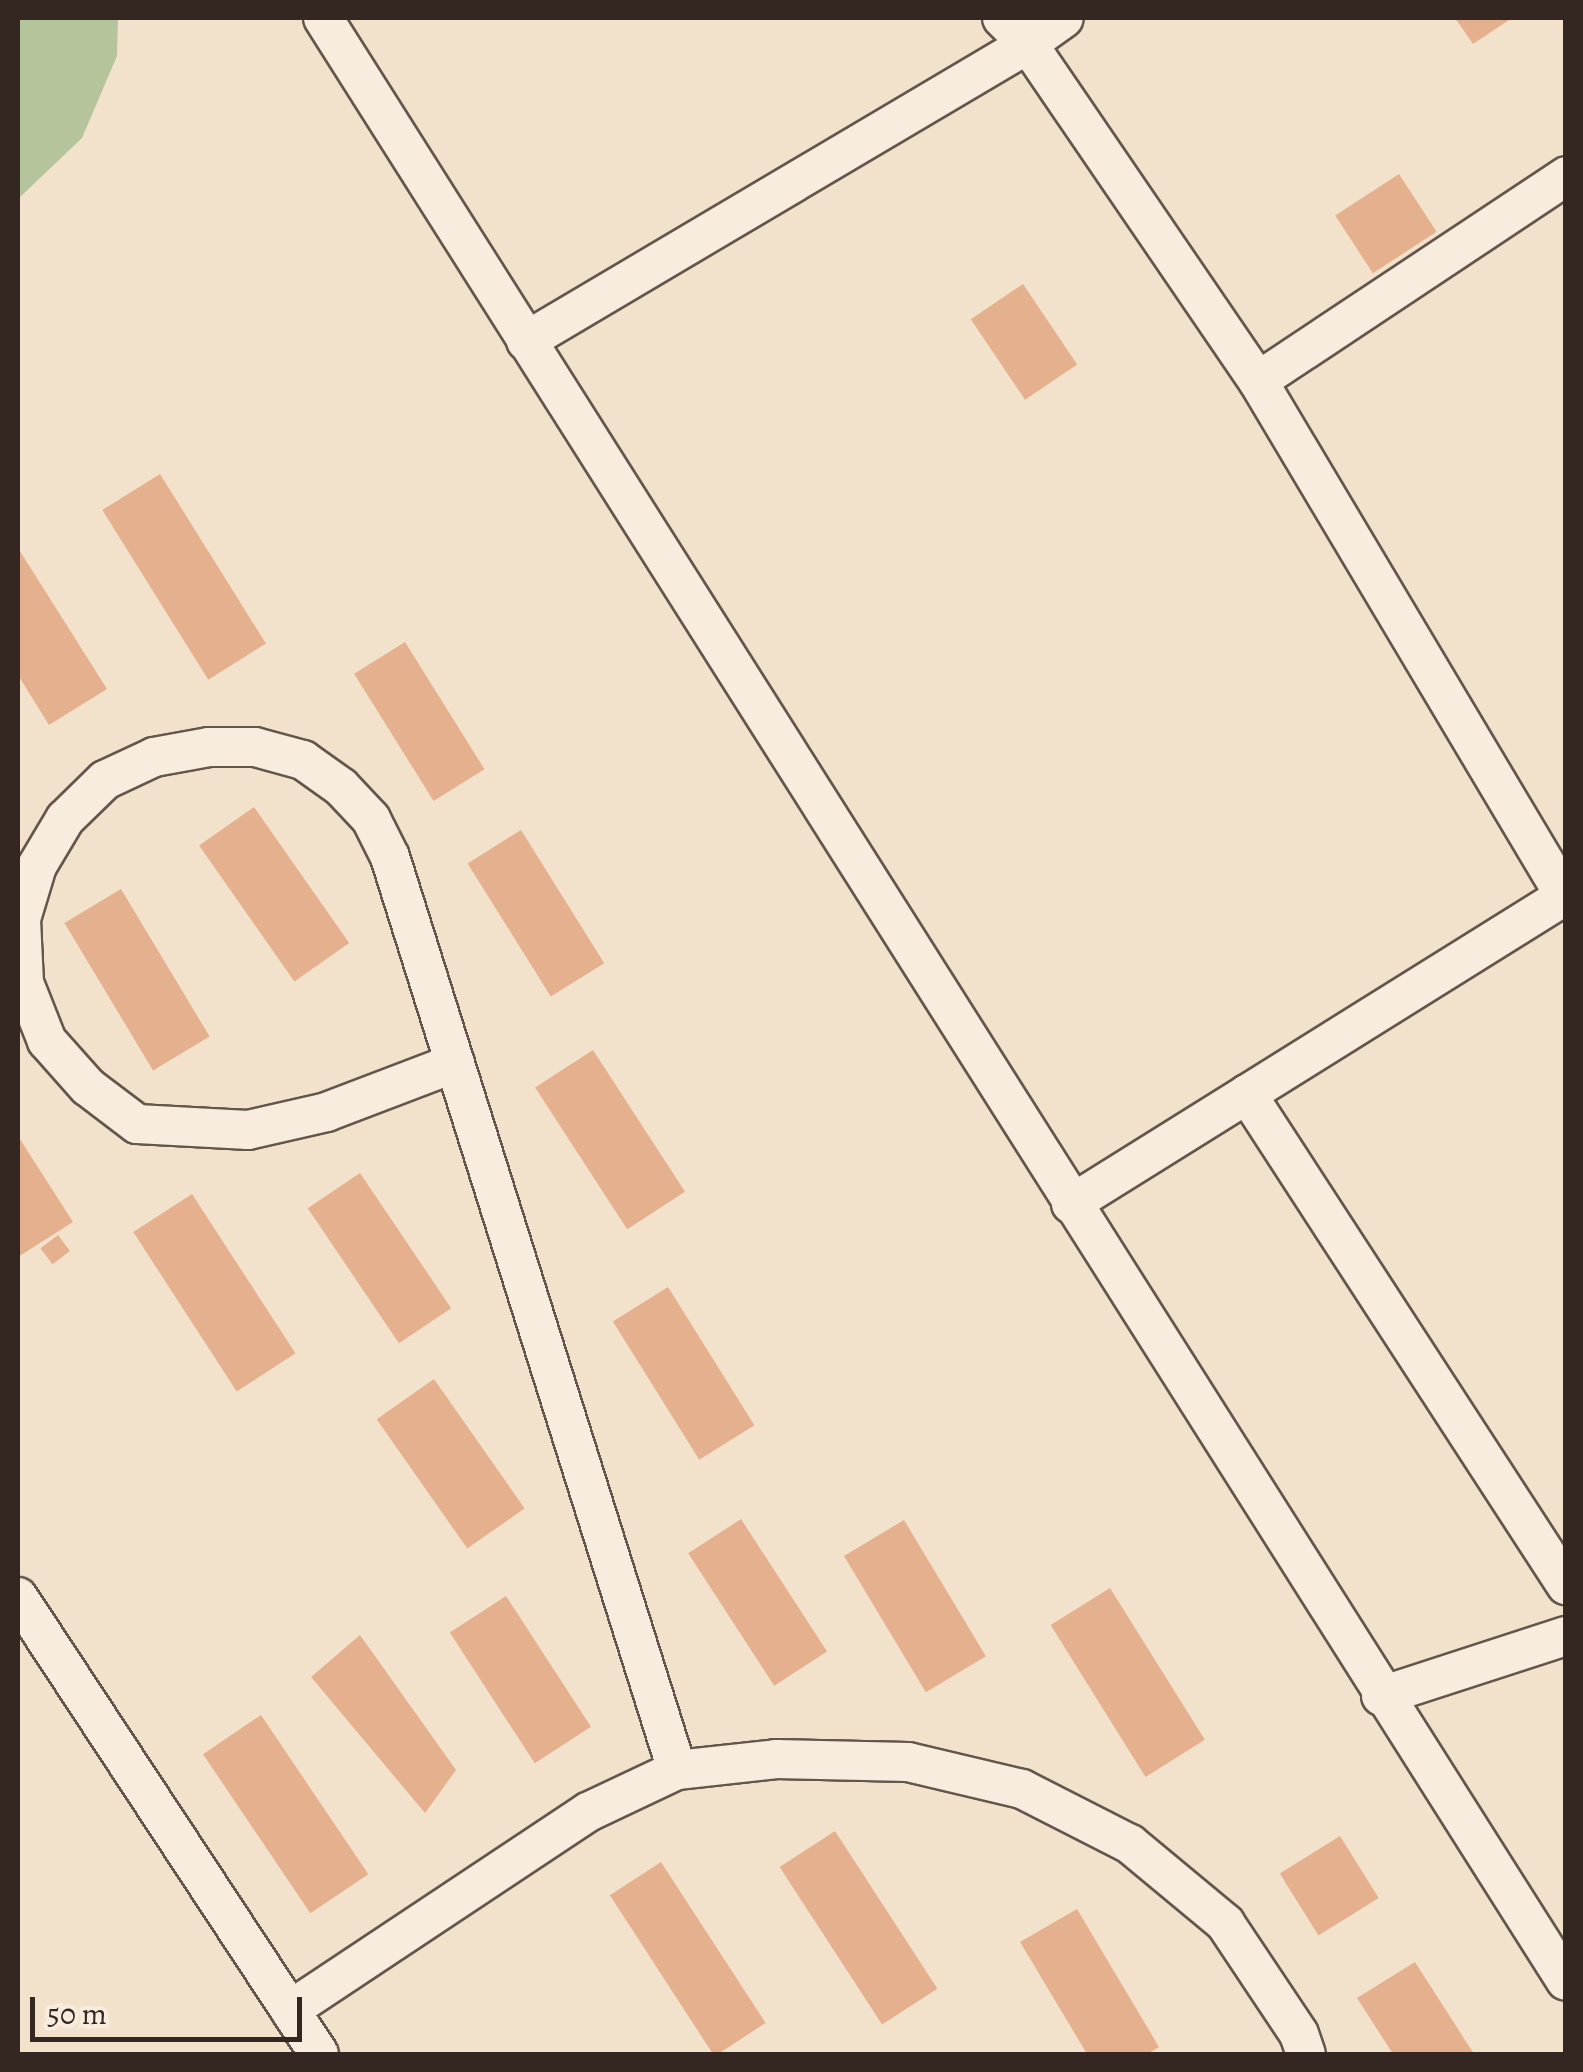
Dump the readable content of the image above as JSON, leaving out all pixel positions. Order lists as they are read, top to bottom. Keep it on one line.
{"scale_bar":"50 m"}
